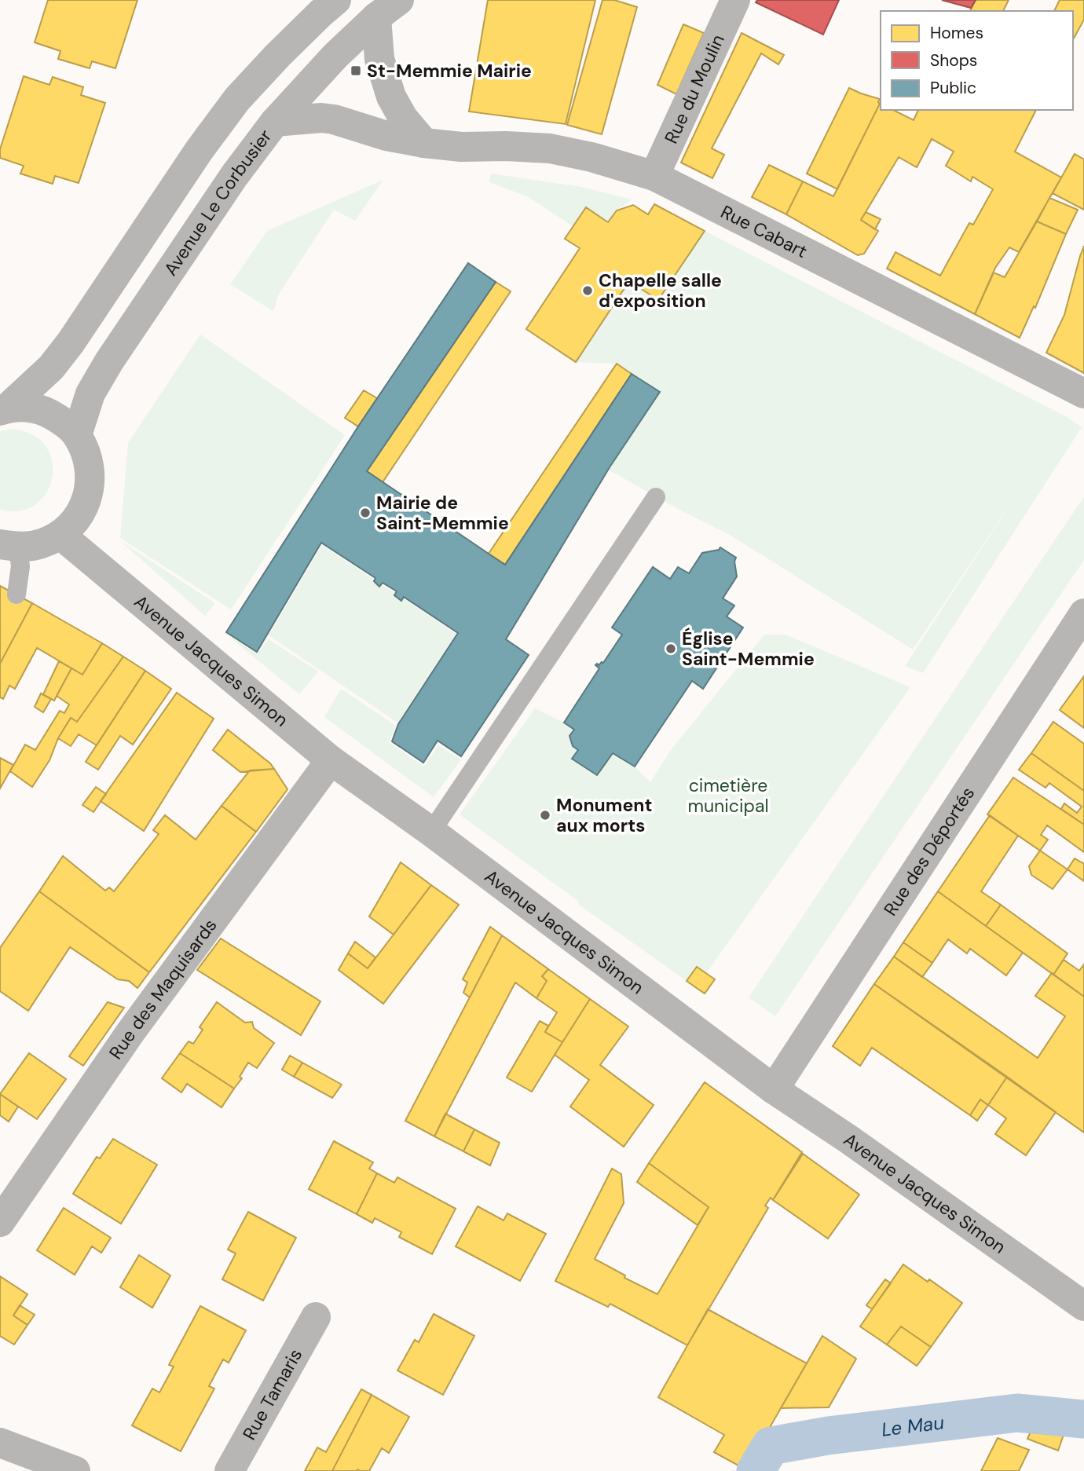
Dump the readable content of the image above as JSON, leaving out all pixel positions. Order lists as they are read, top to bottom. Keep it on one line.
{"streets":{"street":["Rue du Moulin","Avenue Le Corbusier","Rue Cabart","Avenue Jacques Simon","Rue des Déportés","Rue des Maquisards","Rue Tamaris"]},"crossings":[["Rue du Moulin","Rue Cabart"],["Avenue Le Corbusier","Rue Cabart"],["Avenue Jacques Simon","Rue des Déportés"],["Avenue Jacques Simon","Rue des Maquisards"]],"water":["Le Mau"],"parks":["cimetière municipal"],"places":{"transit":["St-Memmie Mairie"],"other":["Chapelle salle d'exposition","Mairie de Saint-Memmie","Église Saint-Memmie","Monument aux morts"]},"legend":["Homes","Shops","Public"]}
